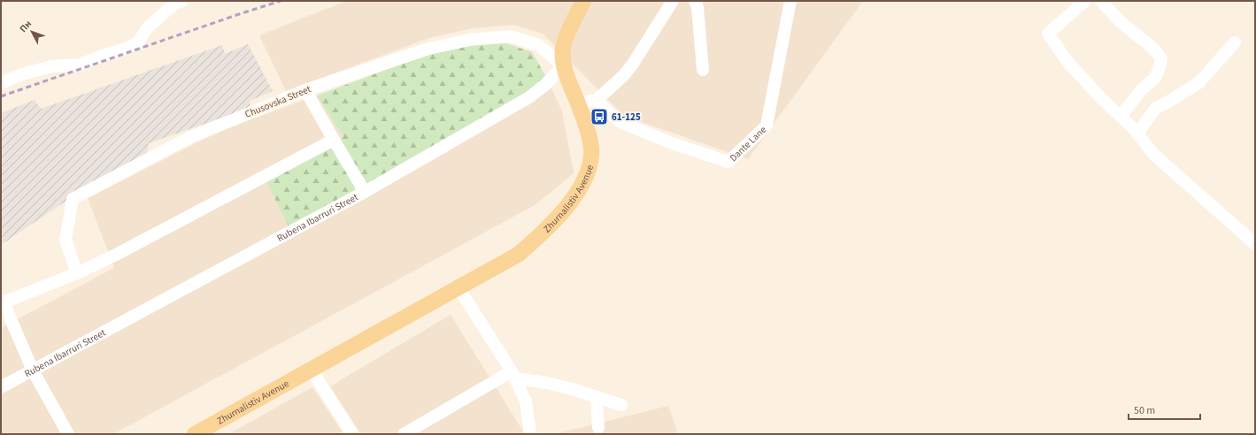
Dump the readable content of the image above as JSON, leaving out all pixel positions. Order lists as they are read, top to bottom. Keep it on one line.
{"streets":{"main road":["Zhurnalistiv Avenue"],"street":["Chusovska Street","Dante Lane","Rubena Ibarruri Street"]},"crossings":[["Chusovska Street","Zhurnalistiv Avenue"],["Chusovska Street","Rubena Ibarruri Street"],["Zhurnalistiv Avenue","Rubena Ibarruri Street"]],"places":{"bus stop":["61-125"]},"scale_bar":"50 m","north":"top left"}
